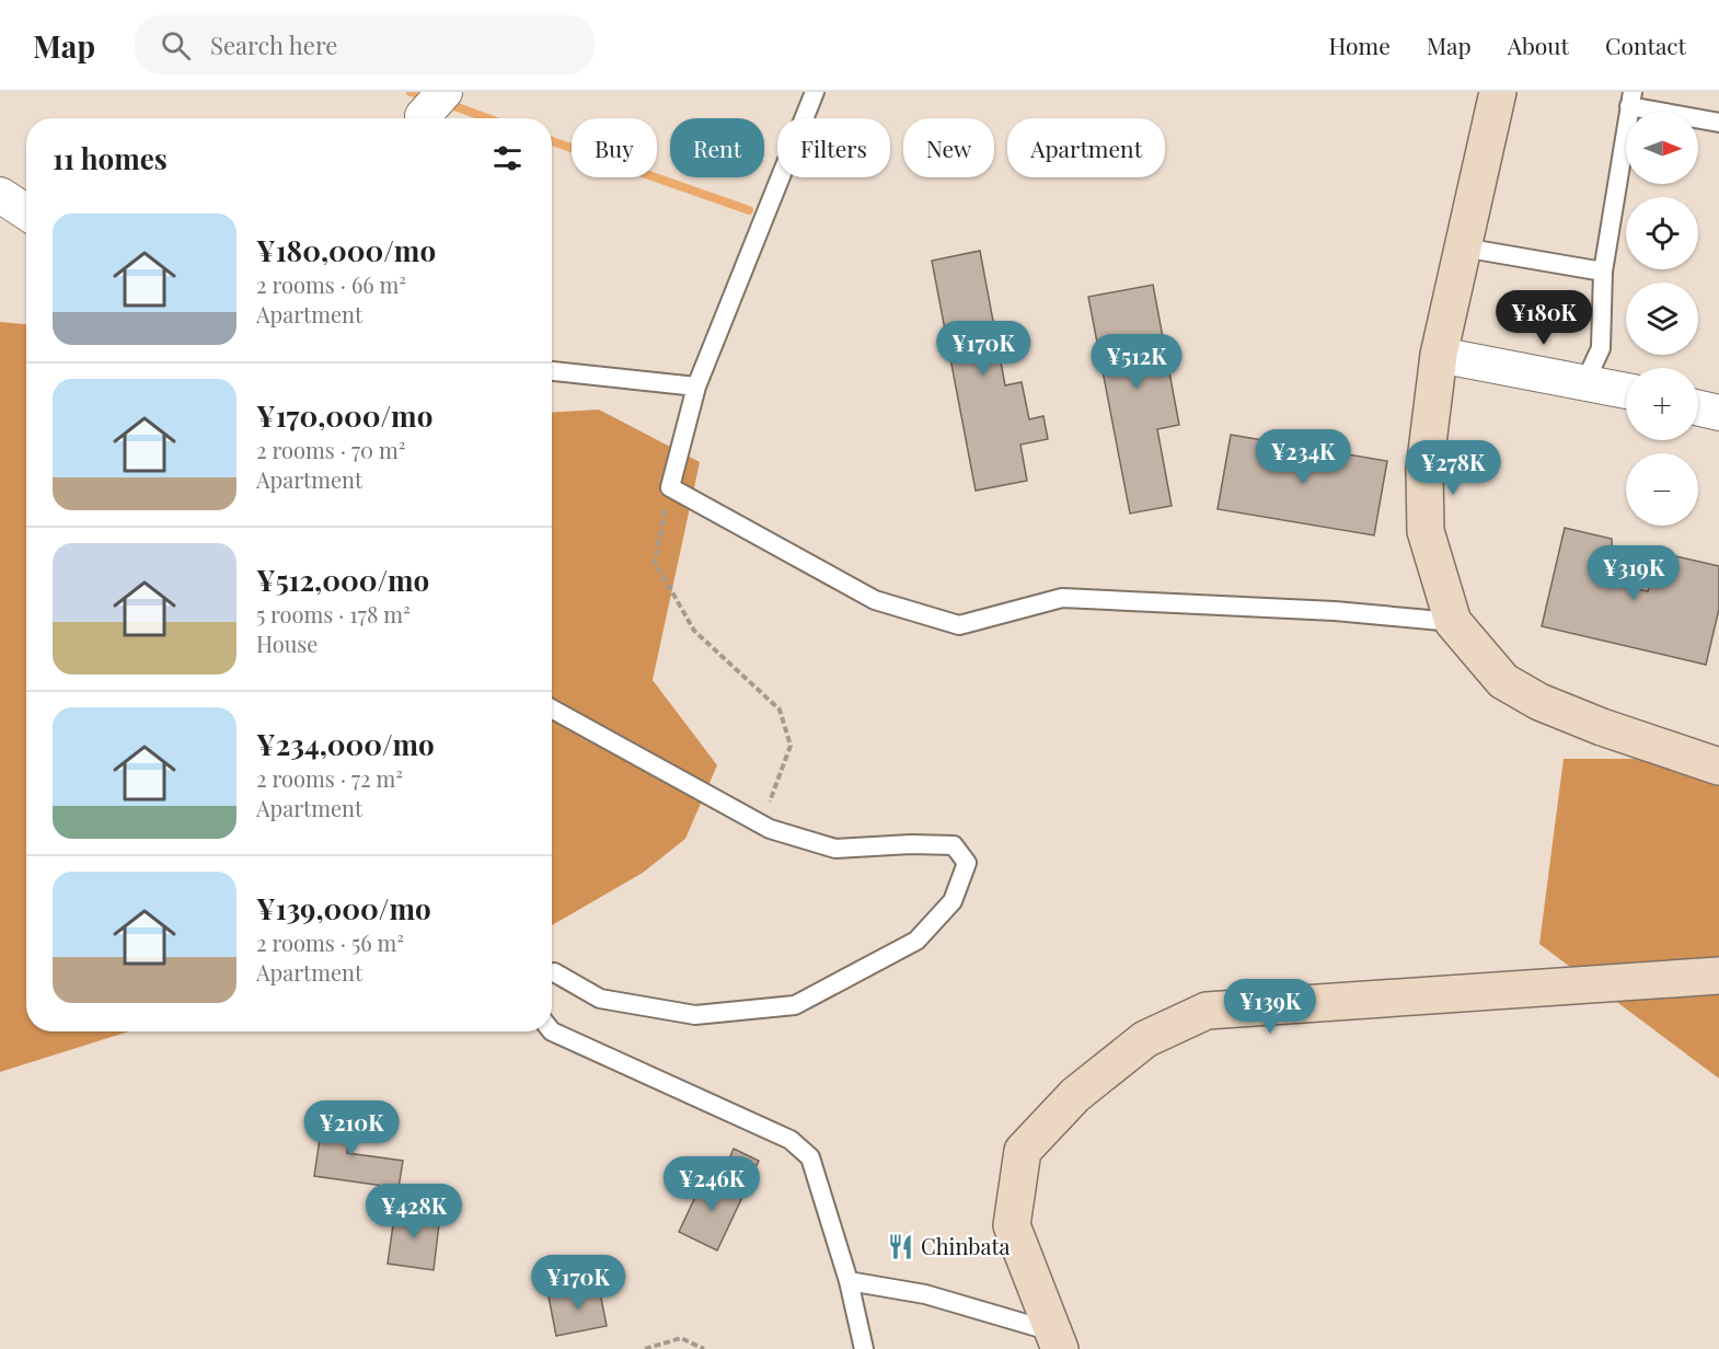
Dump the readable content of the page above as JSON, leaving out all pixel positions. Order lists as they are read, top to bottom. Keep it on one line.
{"places":{"restaurant":["Chinbata"]},"north":"right","page":{"header":"Map","search":"Search here","nav":["Home","Map","About","Contact"],"map_buttons":["+","−"],"chip":["Buy","Rent","Filters","New","Apartment"],"heading":"11 homes","list":[{"name":"¥180,000/mo","note":"2 rooms · 66 m² · Apartment"},{"name":"¥170,000/mo","note":"2 rooms · 70 m² · Apartment"},{"name":"¥512,000/mo","note":"5 rooms · 178 m² · House"},{"name":"¥234,000/mo","note":"2 rooms · 72 m² · Apartment"},{"name":"¥139,000/mo","note":"2 rooms · 56 m² · Apartment"}],"price":["¥180K","¥170K","¥512K","¥234K","¥278K","¥319K","¥139K","¥210K","¥246K","¥428K","¥170K"]}}
